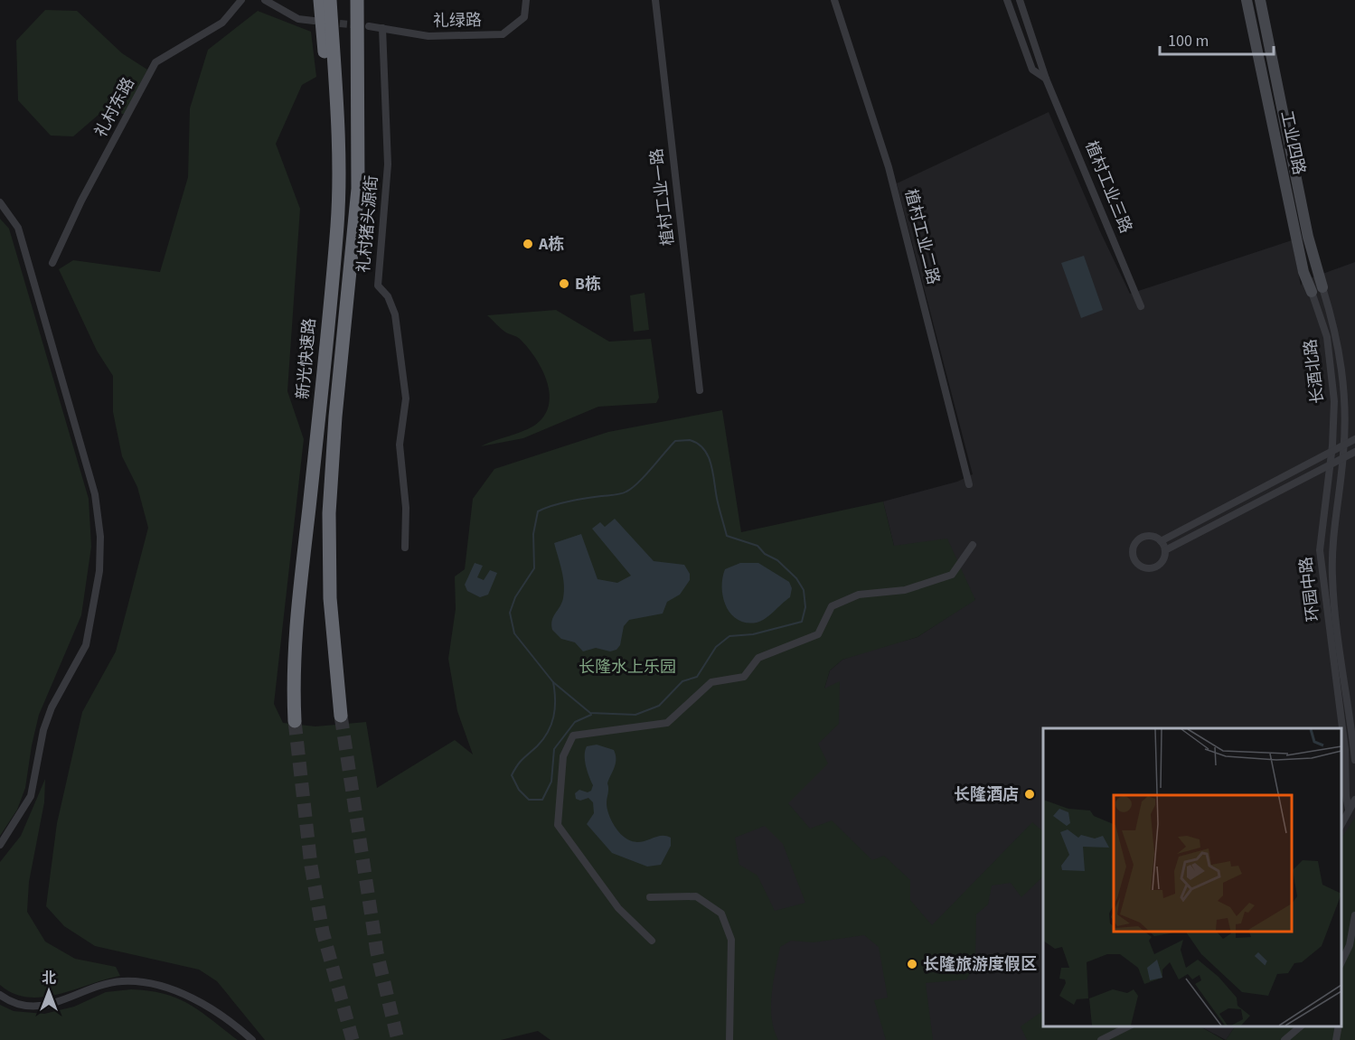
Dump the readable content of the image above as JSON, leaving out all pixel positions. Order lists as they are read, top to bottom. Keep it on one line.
{"streets":{"highway":["新光快速路"],"street":["礼绿路","礼村东路","工业四路","植村工业三路","植村工业一路","礼村猪头源街","植村工业二路","长酒北路","环园中路"]},"crossings":[["礼绿路","礼村猪头源街"],["工业四路","长酒北路"],["长酒北路","环园中路"]],"parks":["长隆水上乐园"],"places":["A栋","B栋","长隆酒店","长隆旅游度假区"],"scale_bar":"100 m","north":"top"}
